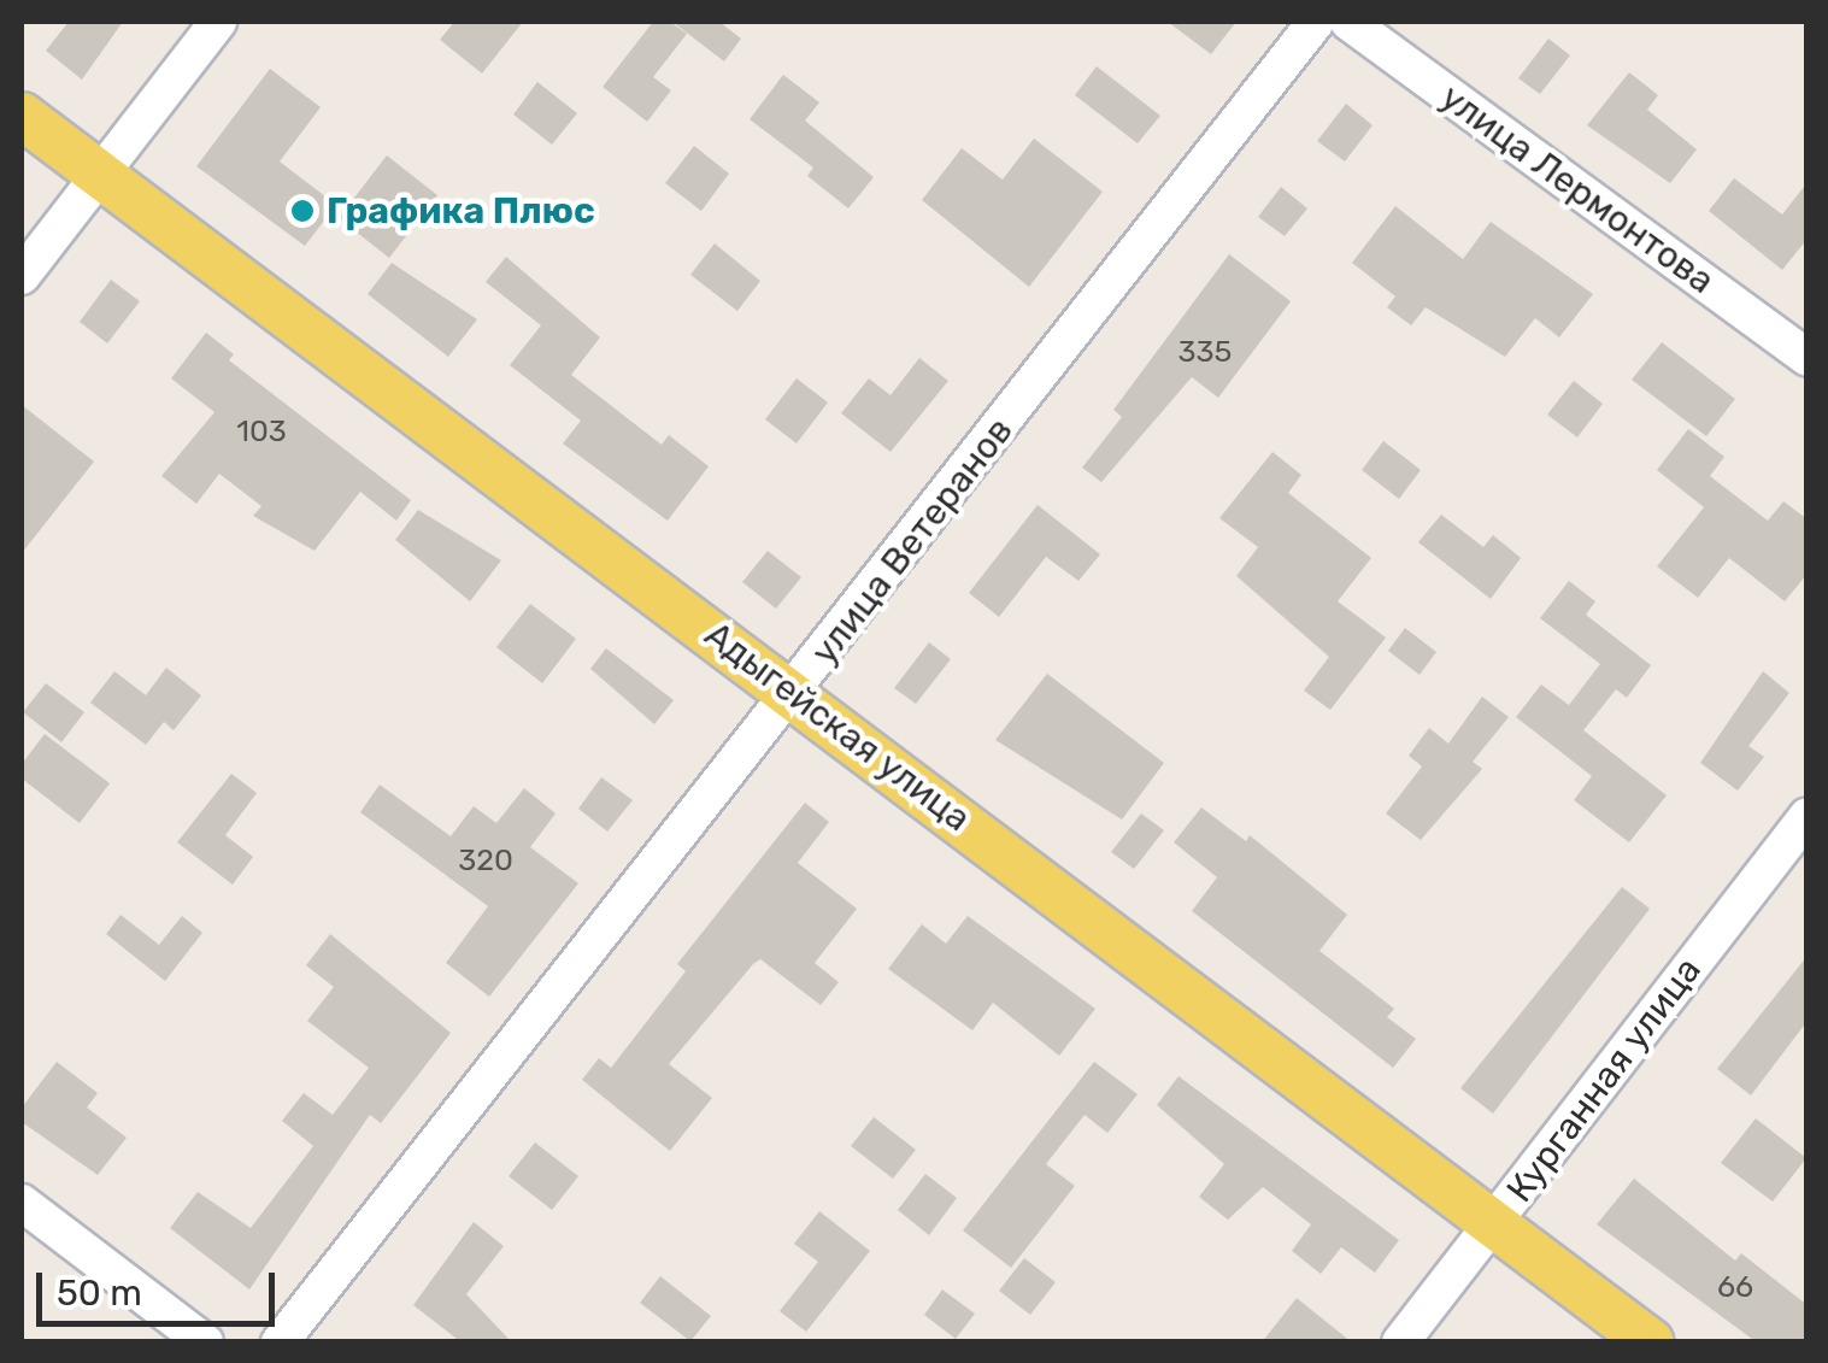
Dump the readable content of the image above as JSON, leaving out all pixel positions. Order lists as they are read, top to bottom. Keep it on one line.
{"streets":{"main road":["Адыгейская улица"],"street":["улица Лермонтова","улица Ветеранов","Курганная улица"]},"crossings":[["улица Ветеранов","Адыгейская улица"],["Адыгейская улица","Курганная улица"]],"places":["Графика Плюс"],"house_numbers":["335","103","320","66"],"scale_bar":"50 m"}
